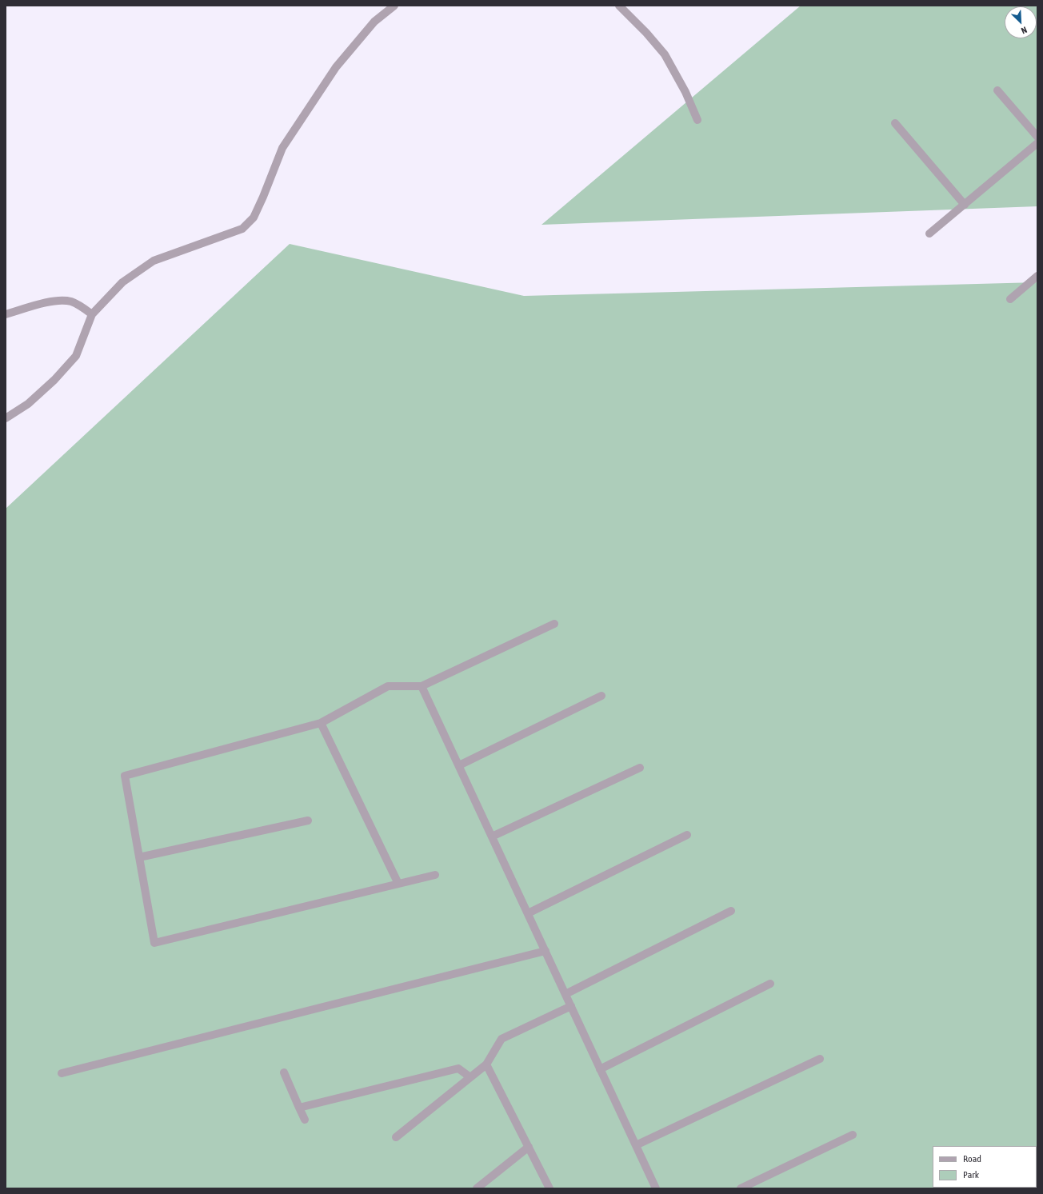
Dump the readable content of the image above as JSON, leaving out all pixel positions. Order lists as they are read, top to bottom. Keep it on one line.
{"legend":["Road","Park"],"north":"bottom right"}
